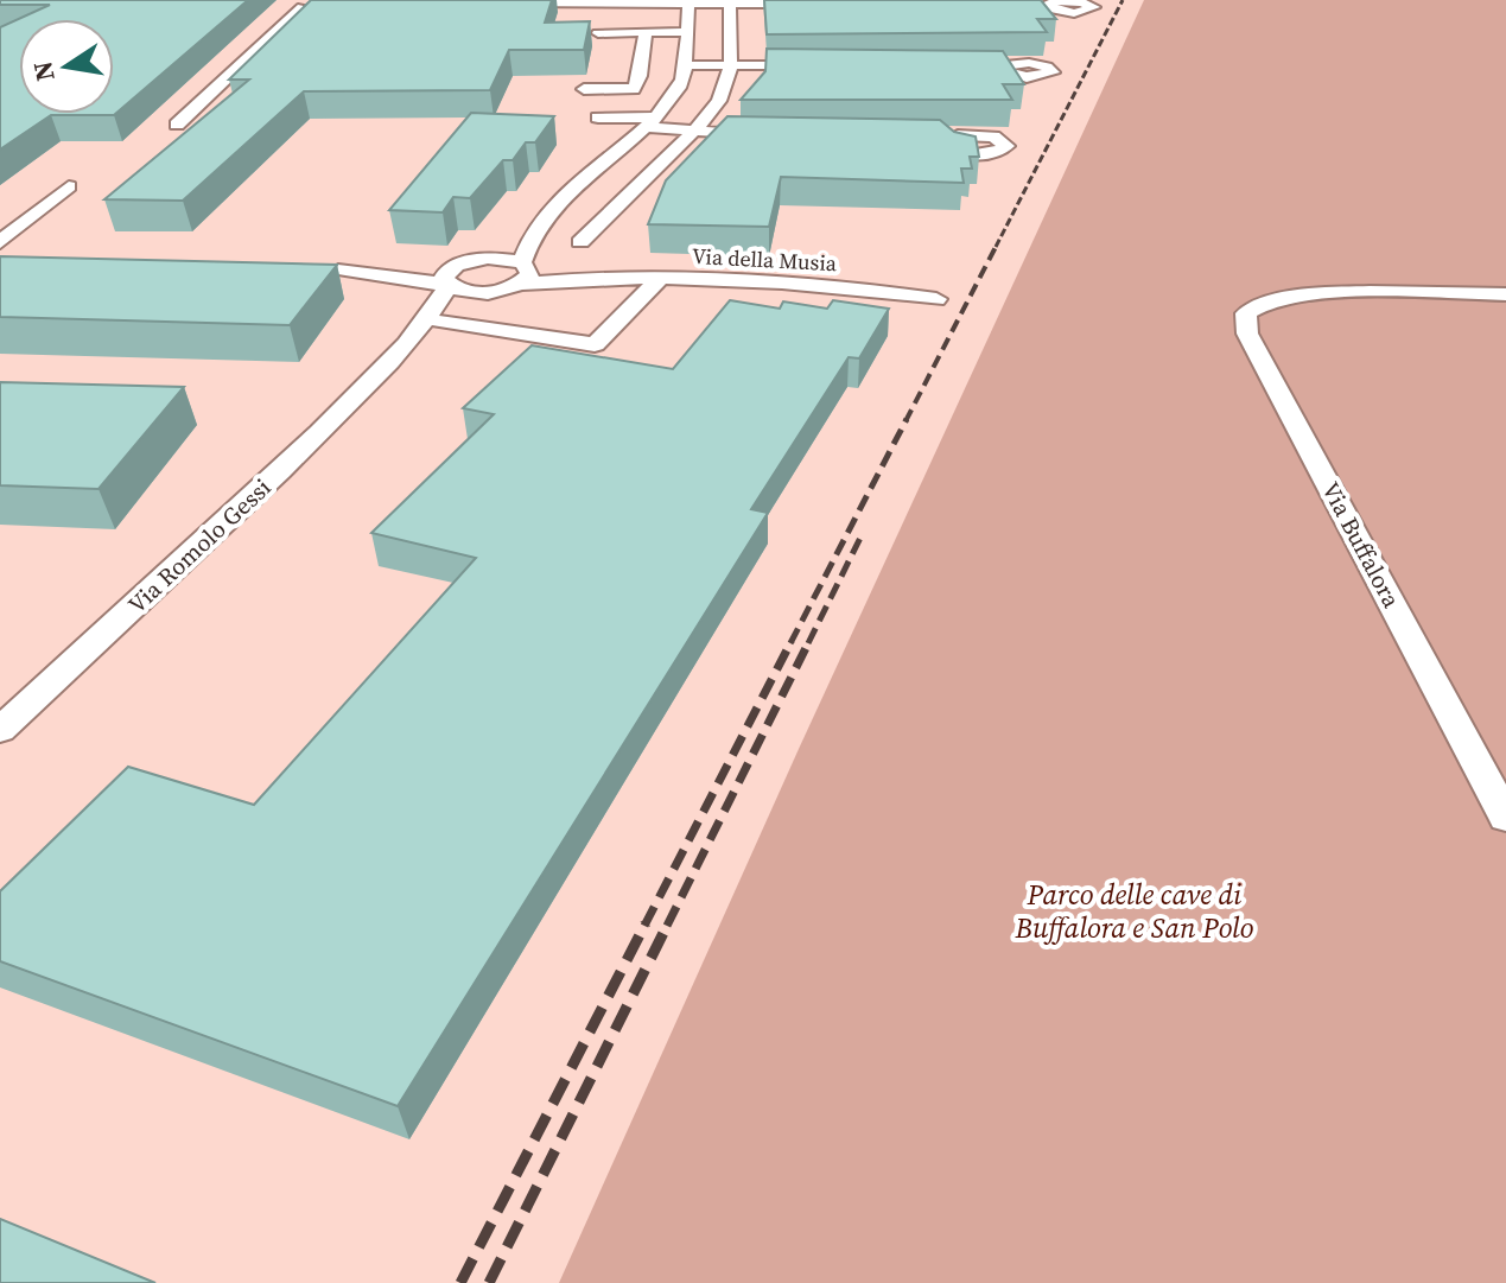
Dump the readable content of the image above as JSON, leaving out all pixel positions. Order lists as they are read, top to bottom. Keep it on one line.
{"streets":{"street":["Via della Musia","Via Buffalora","Via Romolo Gessi"]},"crossings":[["Via della Musia","Via Romolo Gessi"]],"parks":["Parco delle cave di Buffalora e San Polo"],"north":"left"}
